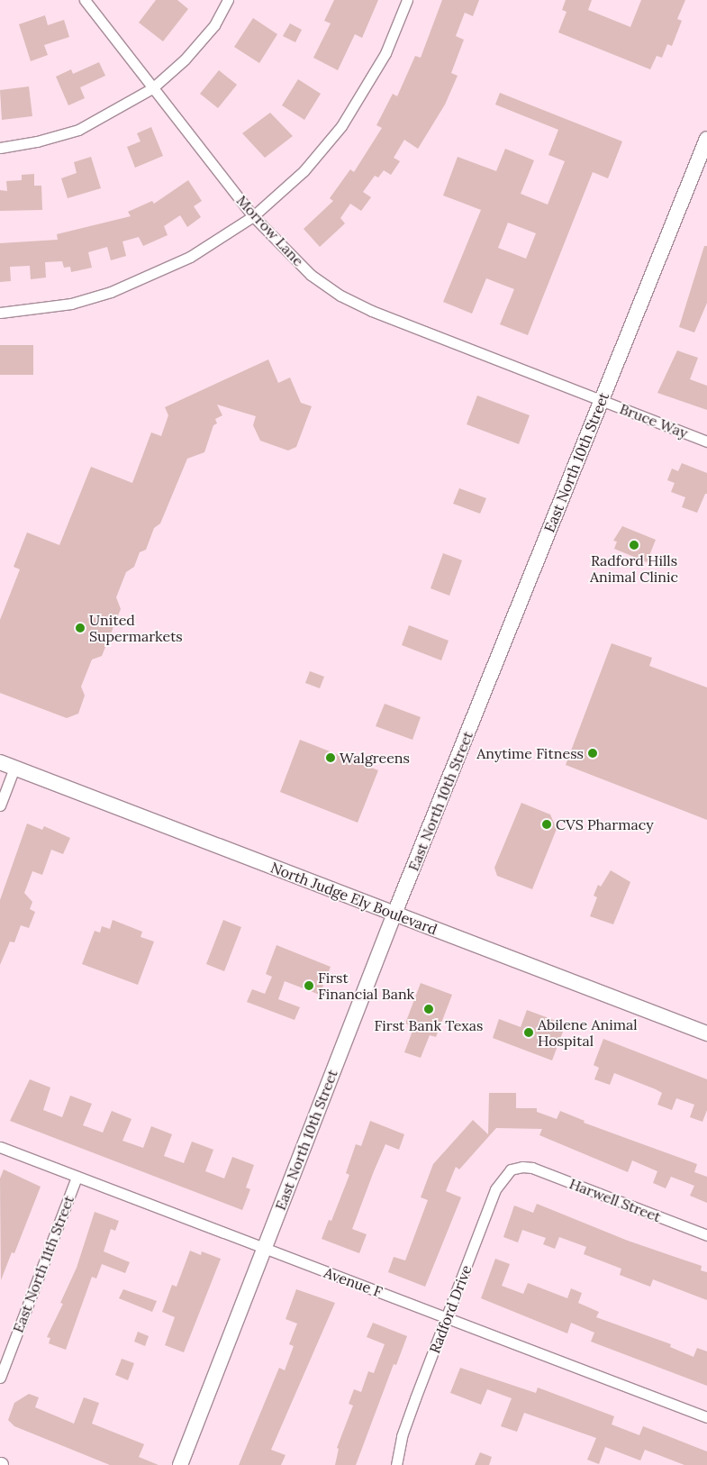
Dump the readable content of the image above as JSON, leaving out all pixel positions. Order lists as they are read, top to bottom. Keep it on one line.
{"streets":{"main road":["East North 10th Street","North Judge Ely Boulevard"],"street":["Morrow Lane","Bruce Way","Harwell Street","East North 11th Street","Avenue F","Radford Drive"]},"crossings":[["Morrow Lane","Bruce Way"],["Morrow Lane","East North 10th Street"],["Bruce Way","East North 10th Street"],["East North 10th Street","North Judge Ely Boulevard"],["East North 10th Street","Avenue F"],["Harwell Street","Radford Drive"],["East North 11th Street","Avenue F"],["Avenue F","Radford Drive"]],"places":["Radford Hills Animal Clinic","United Supermarkets","Anytime Fitness","Walgreens","CVS Pharmacy","First Financial Bank","First Bank Texas","Abilene Animal Hospital"]}
